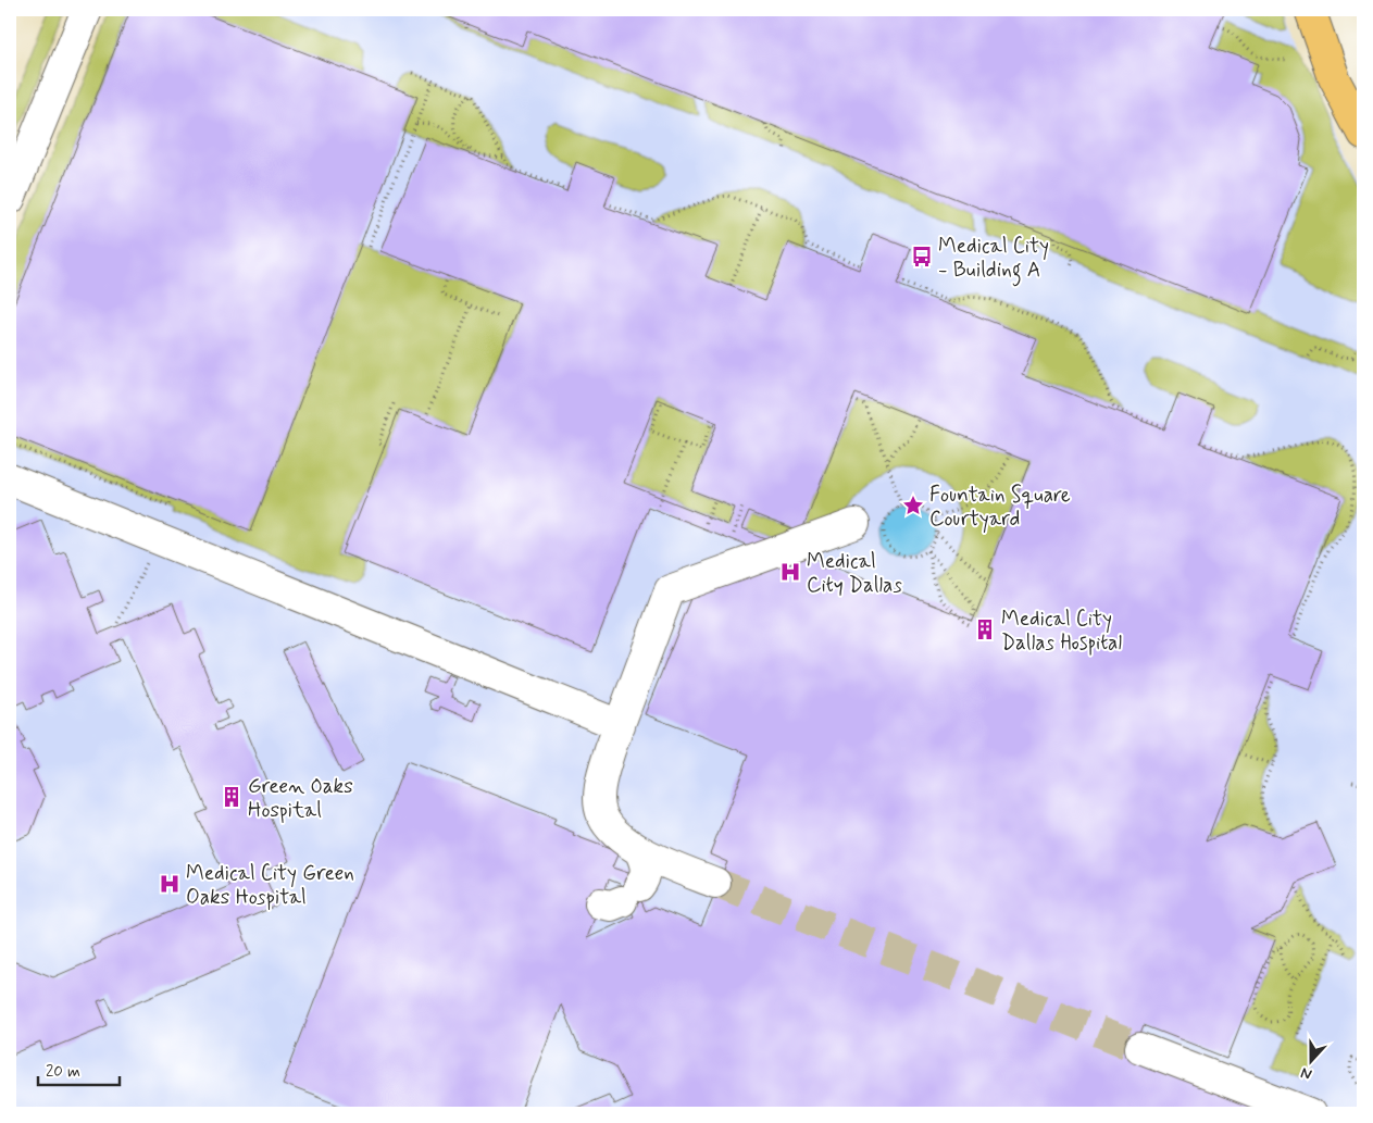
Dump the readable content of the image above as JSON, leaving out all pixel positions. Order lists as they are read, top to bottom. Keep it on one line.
{"places":{"bus stop":["Medical City - Building A"],"place":["Fountain Square Courtyard"],"hospital":["Medical City Dallas","Medical City Green Oaks Hospital"],"building":["Medical City Dallas Hospital","Green Oaks Hospital"]},"scale_bar":"20 m","north":"bottom"}
